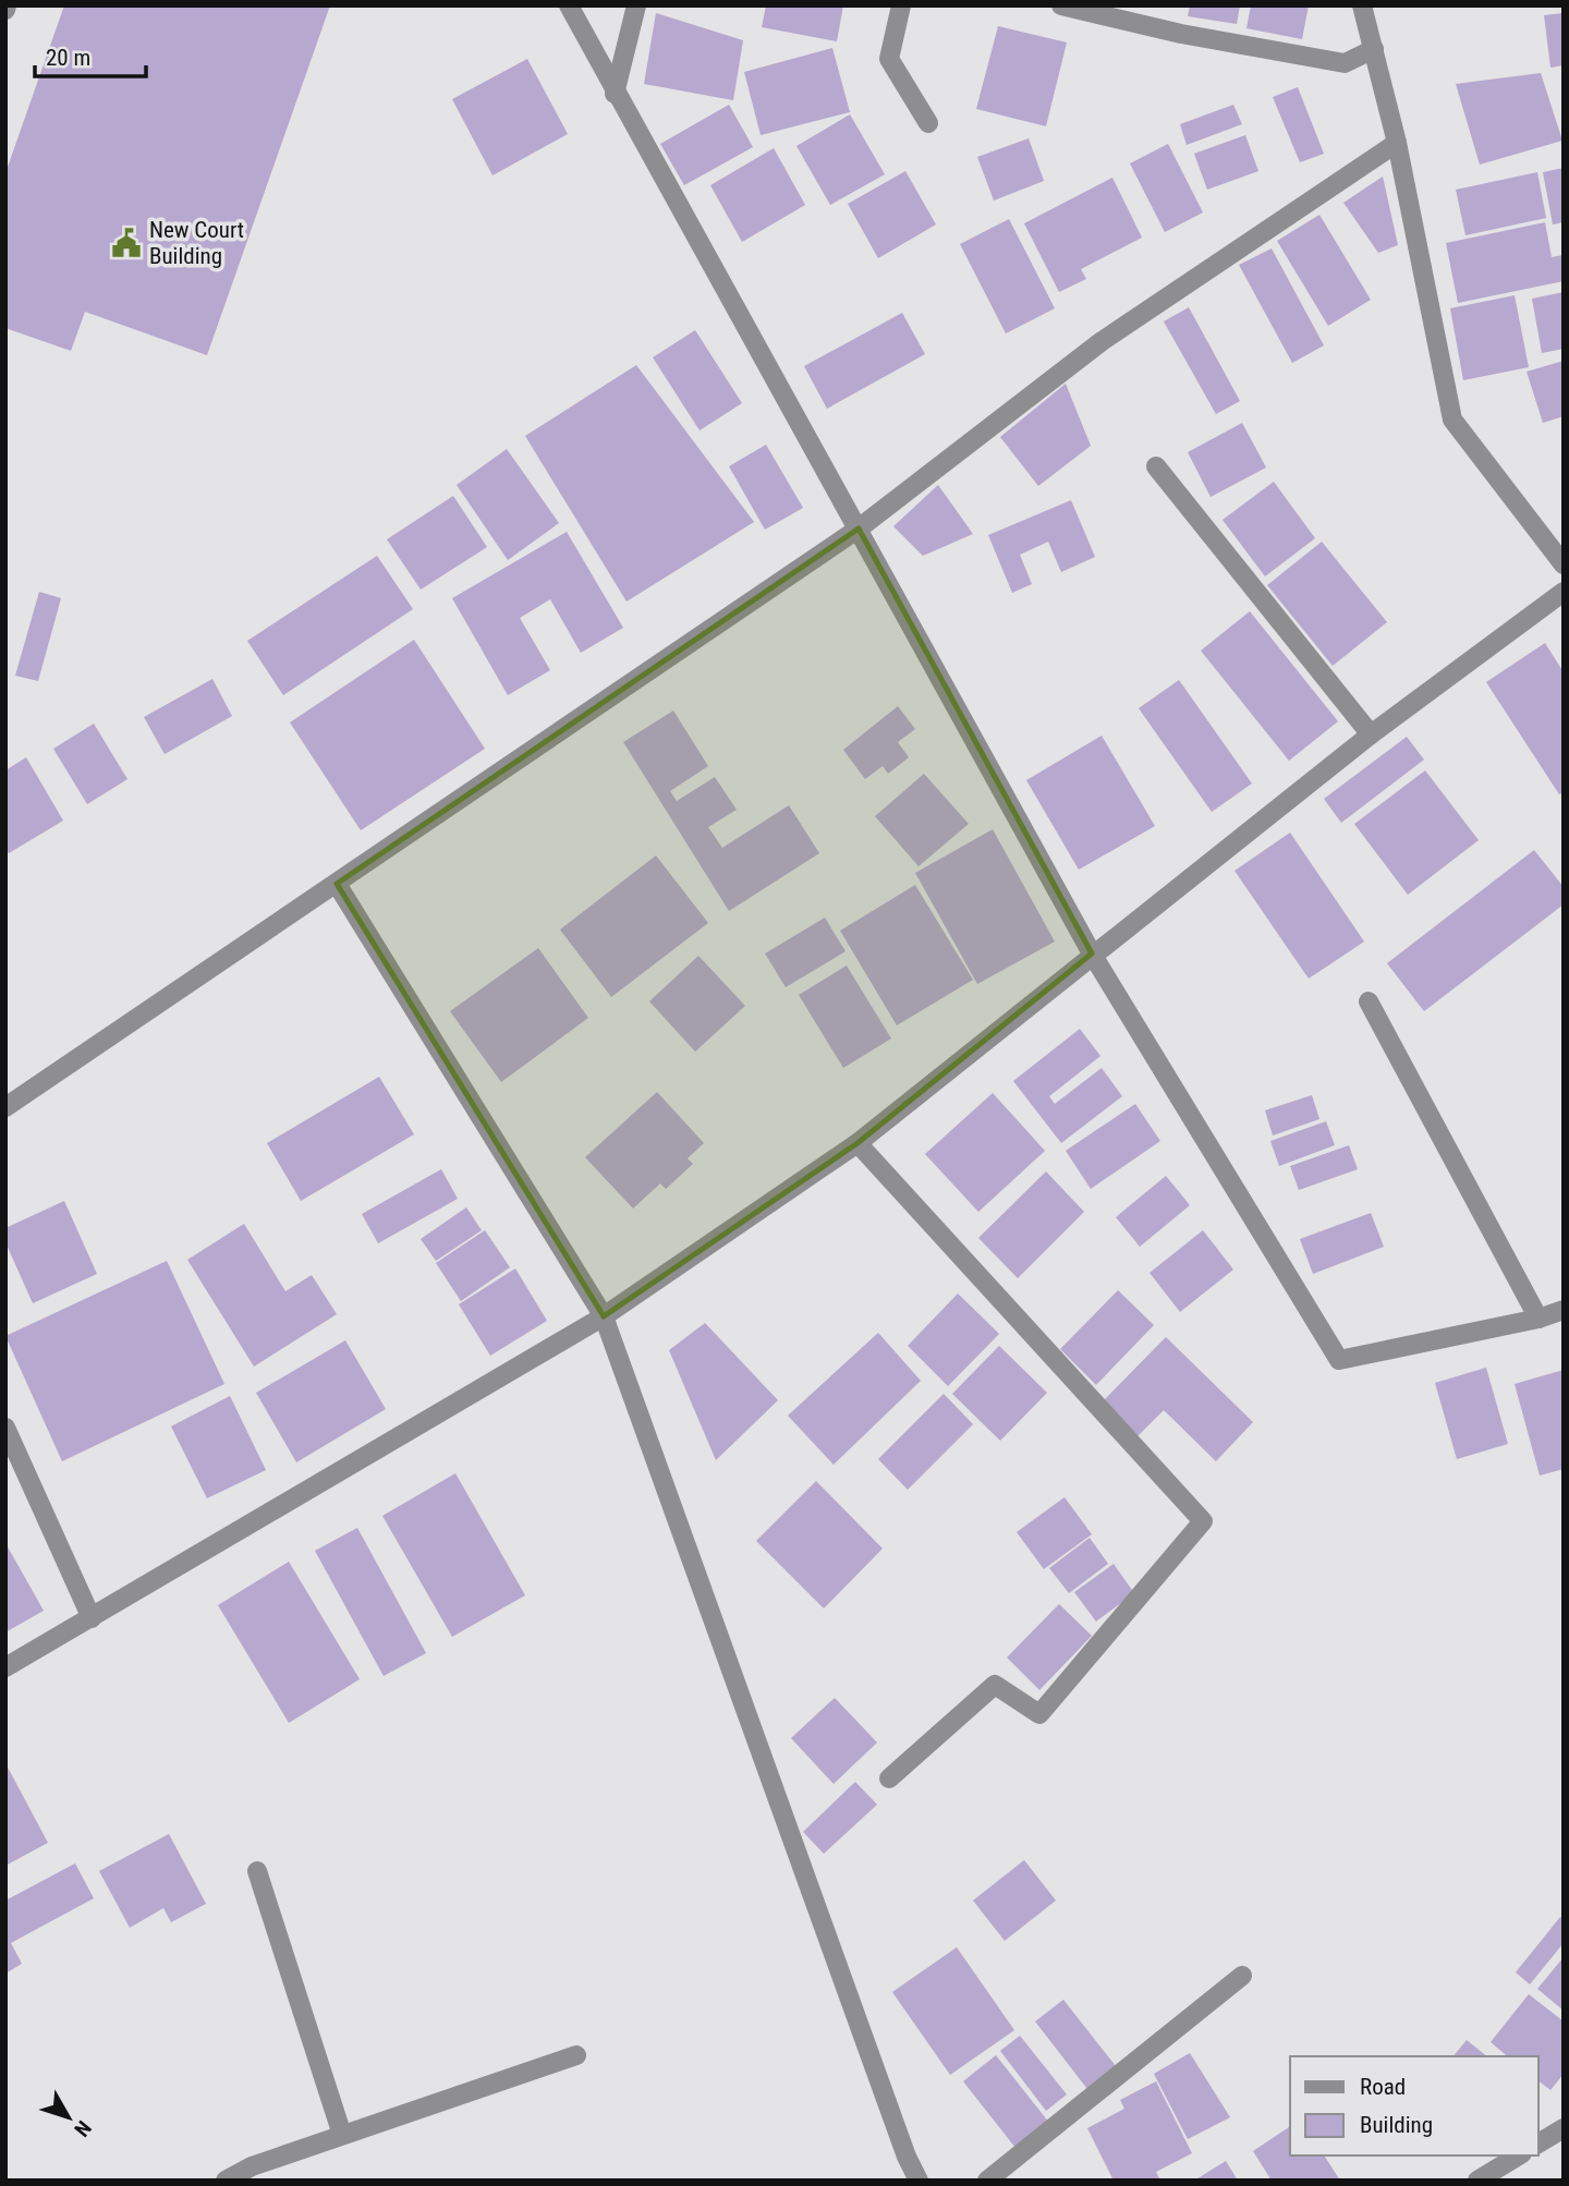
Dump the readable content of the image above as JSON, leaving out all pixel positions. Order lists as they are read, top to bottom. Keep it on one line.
{"places":{"public building":["New Court Building"]},"legend":["Road","Building"],"scale_bar":"20 m","north":"bottom right"}
